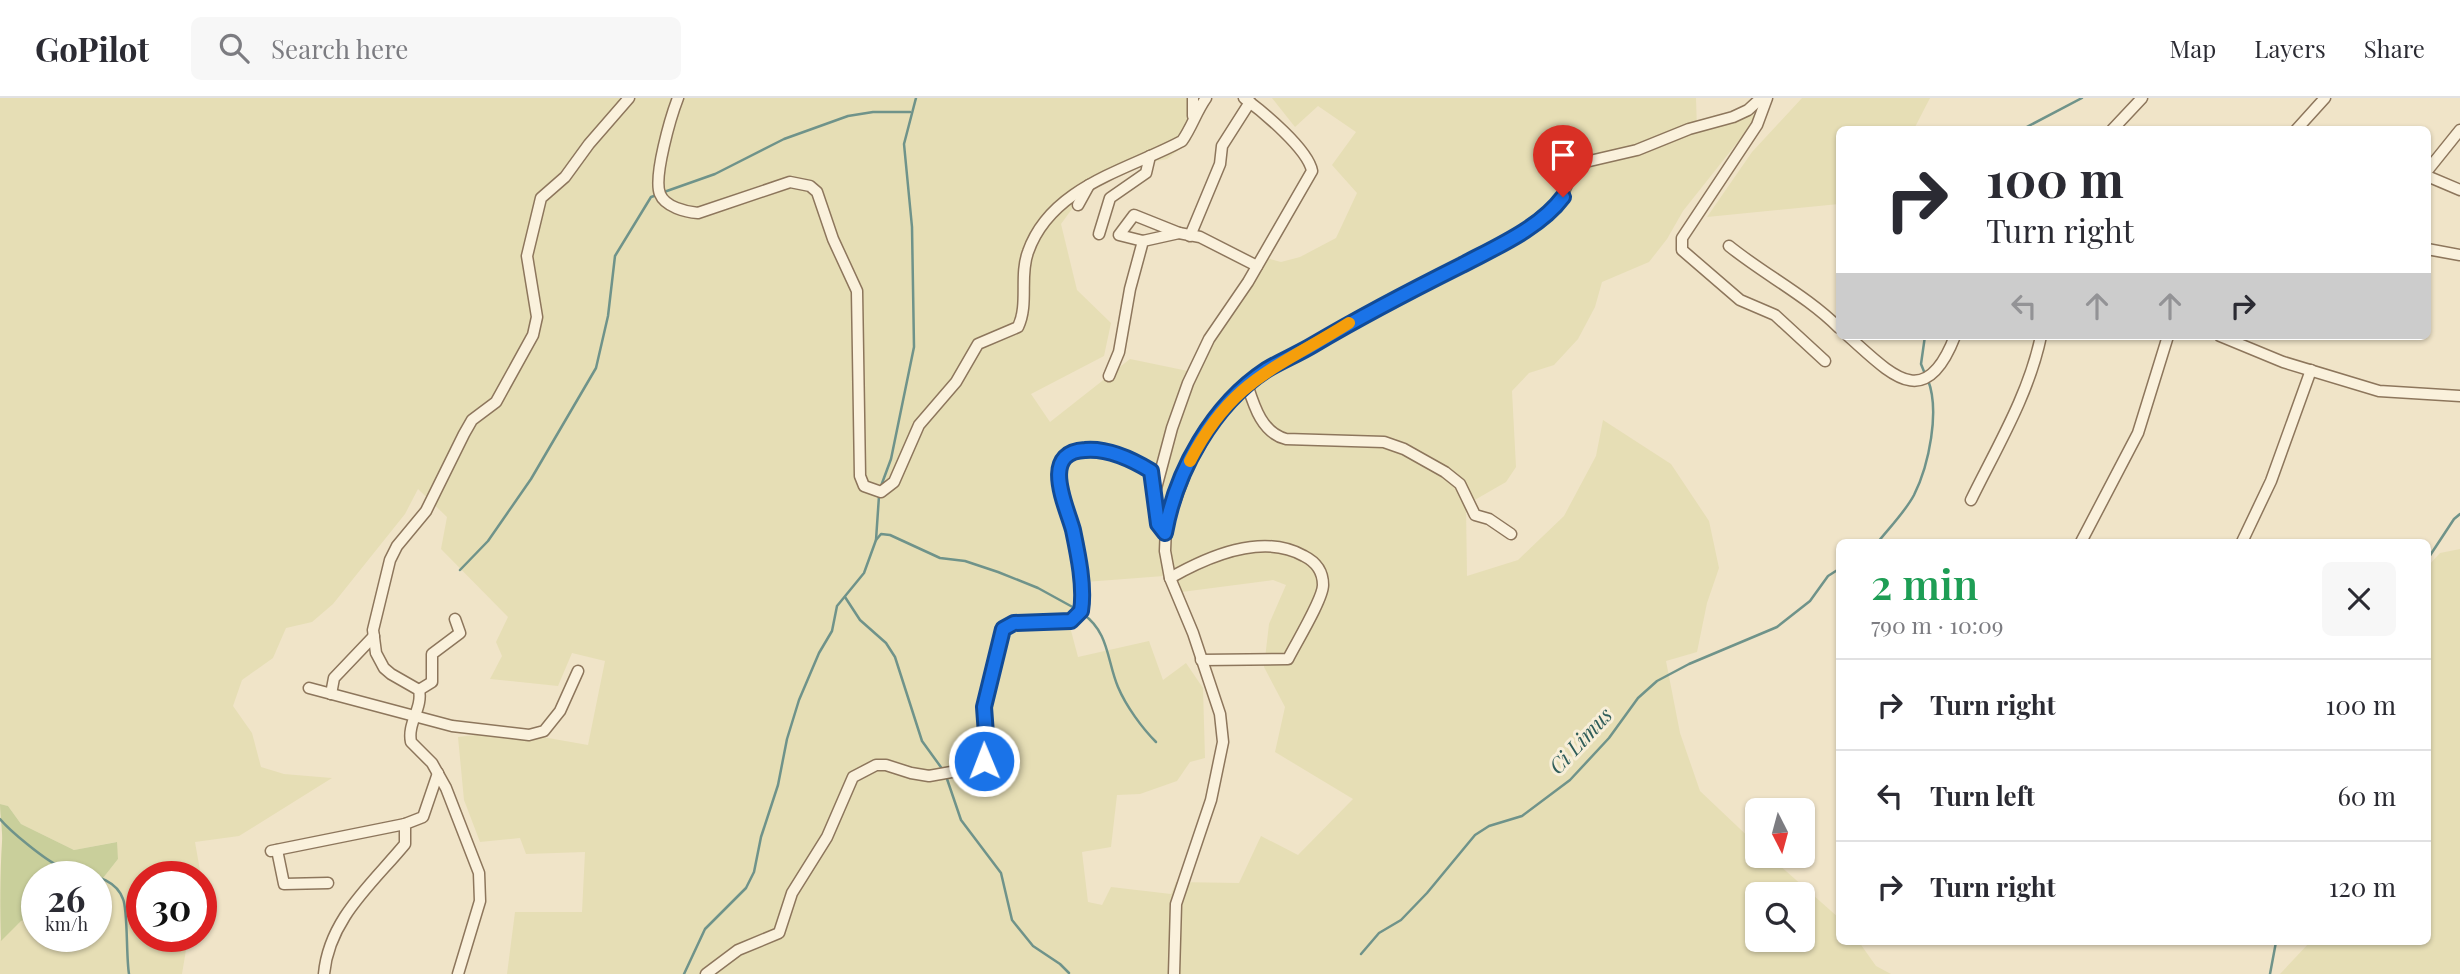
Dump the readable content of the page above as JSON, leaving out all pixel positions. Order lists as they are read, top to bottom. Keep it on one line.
{"water":["Ci Limus"],"north":"bottom","page":{"header":"GoPilot","search":"Search here","nav":["Map","Layers","Share"],"turn":["100 m","Turn right"],"heading":["2 min","790 m · 10:09"],"list":[{"name":"Turn right","value":"100 m"},{"name":"Turn left","value":"60 m"},{"name":"Turn right","value":"120 m"}],"speed":"26 km/h","limit":"30"}}
